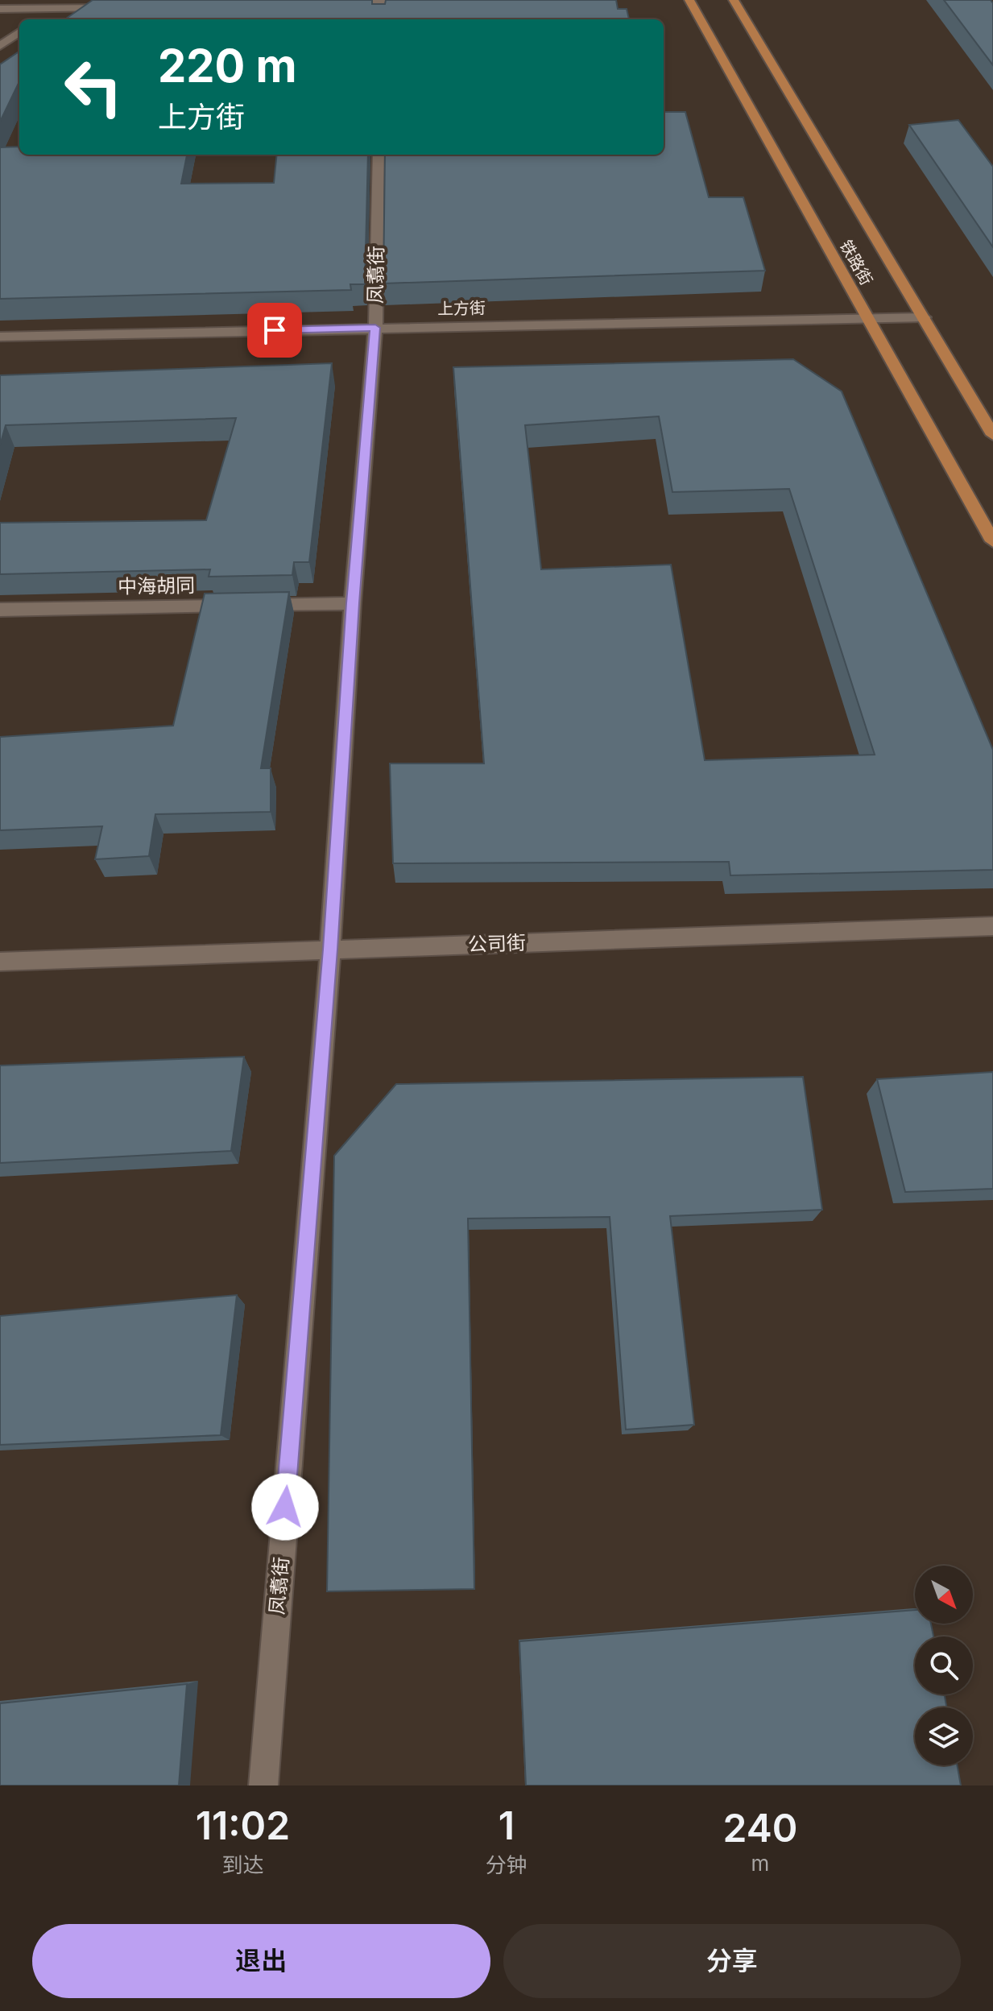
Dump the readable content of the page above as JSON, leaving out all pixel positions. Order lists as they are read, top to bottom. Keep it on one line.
{"streets":{"main road":["铁路街"],"street":["凤翥街","上方街","中海胡同","公司街"]},"crossings":[["铁路街","上方街"],["凤翥街","上方街"],["凤翥街","中海胡同"],["凤翥街","公司街"]],"north":"bottom right","page":{"turn":["220 m","上方街"],"eta":["11:02","到达","1","分钟","240","m"],"buttons":["退出","分享"]}}
